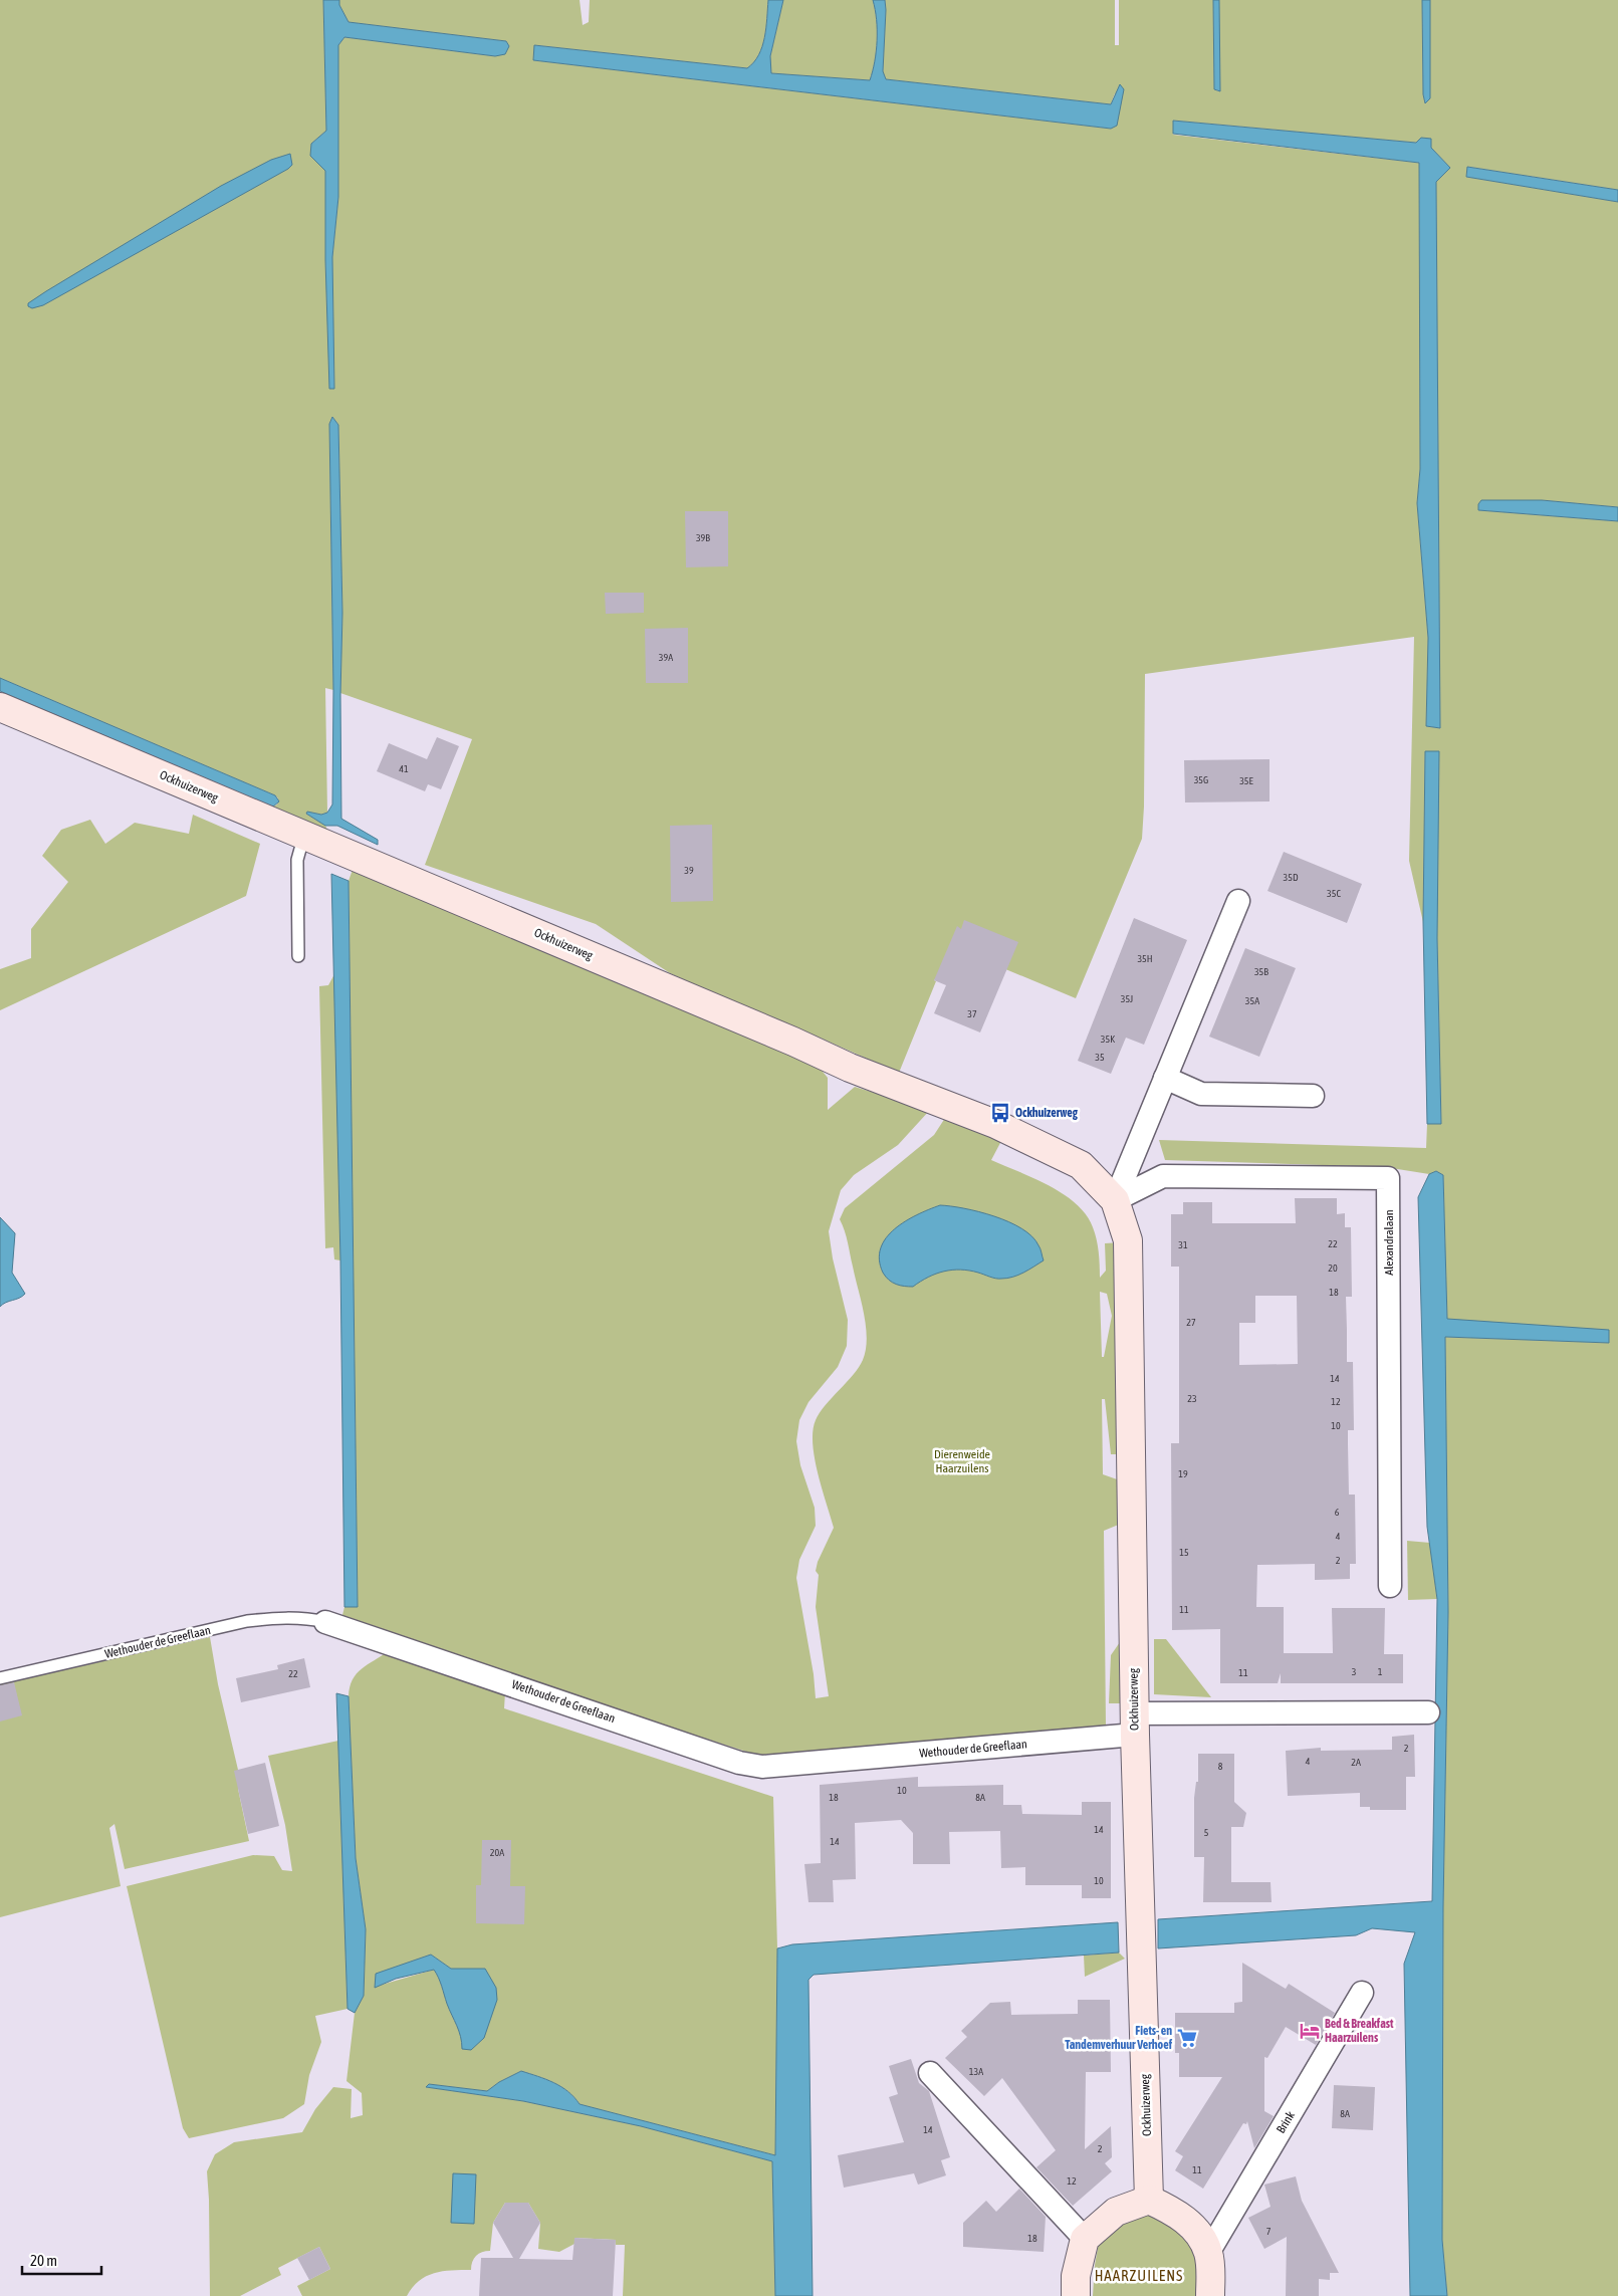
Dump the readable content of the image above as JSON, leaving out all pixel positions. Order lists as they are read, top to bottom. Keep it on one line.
{"streets":{"street":["Ockhuizerweg","Alexandralaan","Wethouder de Greeflaan","Brink"]},"crossings":[["Ockhuizerweg","Alexandralaan"],["Ockhuizerweg","Wethouder de Greeflaan"]],"districts":["HAARZUILENS"],"parks":["Dierenweide Haarzuilens"],"places":{"bus stop":["Ockhuizerweg"],"hotel":["Bed & Breakfast Haarzuilens"],"supermarket":["Fiets- en Tandemverhuur Verhoef"]},"house_numbers":["39B","39A","41","35G","35E","39","35D","35C","35H","35B","35J","35A","37","35K","35","22","31","20","18","27","14","23","12","10","19","6","4","15","2","11","3","1","11","22","2","4","2A","8","10","18","8A","14","5","14","20A","10","13A","8A","14","2","11","12","7","18"],"scale_bar":"20 m"}
